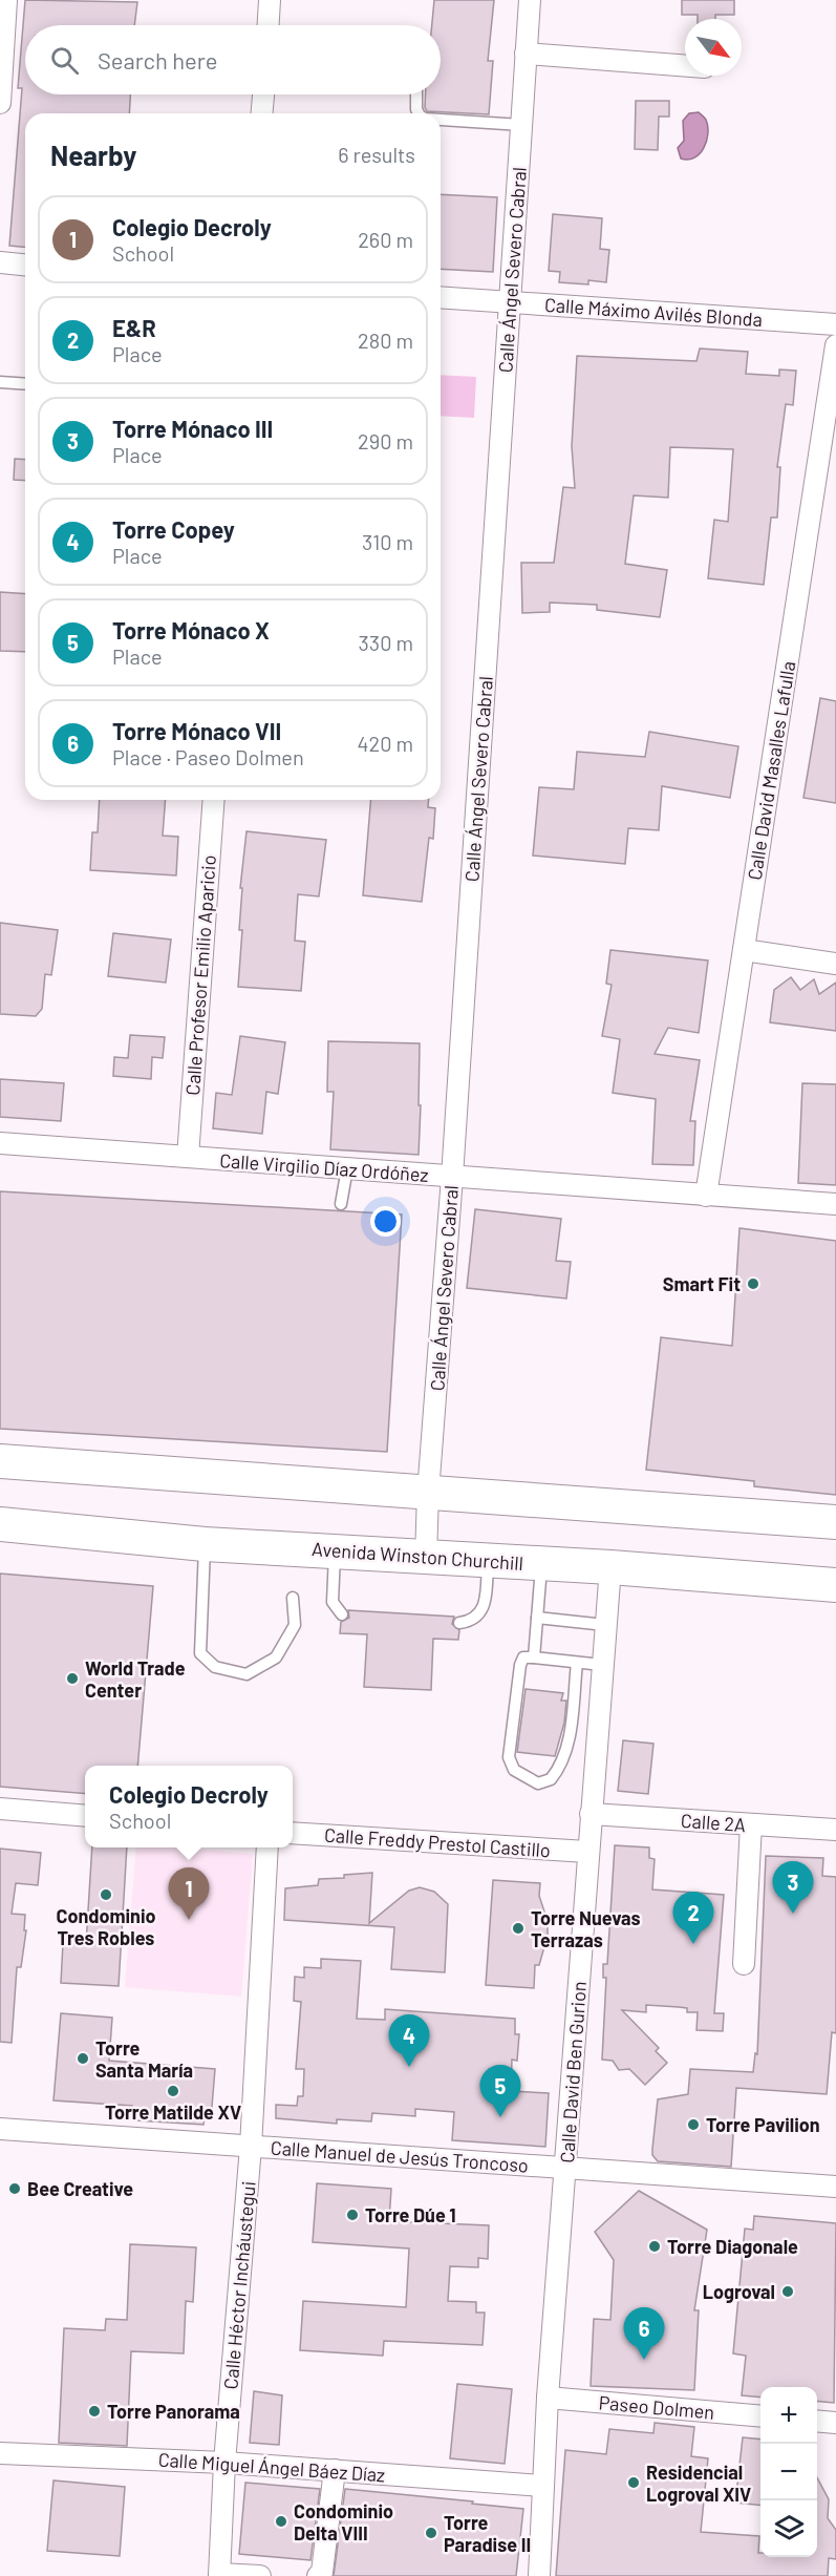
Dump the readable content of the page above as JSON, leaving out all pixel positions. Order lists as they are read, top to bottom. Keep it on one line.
{"streets":{"main road":["Avenida Winston Churchill"],"street":["Calle Ángel Severo Cabral","Calle Máximo Avilés Blonda","Calle David Masalles Lafulla","Calle Profesor Emilio Aparicio","Calle Virgilio Díaz Ordóñez","Calle 2A","Calle Freddy Prestol Castillo","Calle David Ben Gurion","Calle Manuel de Jesús Troncoso","Calle Héctor Incháustegui","Paseo Dolmen","Calle Miguel Ángel Báez Díaz"]},"crossings":[["Calle Ángel Severo Cabral","Calle Máximo Avilés Blonda"],["Calle Ángel Severo Cabral","Calle Virgilio Díaz Ordóñez"],["Calle Ángel Severo Cabral","Avenida Winston Churchill"],["Calle David Masalles Lafulla","Calle Virgilio Díaz Ordóñez"],["Calle Profesor Emilio Aparicio","Calle Virgilio Díaz Ordóñez"],["Avenida Winston Churchill","Calle David Ben Gurion"],["Calle 2A","Calle David Ben Gurion"],["Calle Freddy Prestol Castillo","Calle David Ben Gurion"],["Calle David Ben Gurion","Calle Manuel de Jesús Troncoso"],["Calle David Ben Gurion","Paseo Dolmen"],["Calle David Ben Gurion","Calle Miguel Ángel Báez Díaz"],["Calle Manuel de Jesús Troncoso","Calle Héctor Incháustegui"],["Calle Héctor Incháustegui","Calle Miguel Ángel Báez Díaz"]],"places":["Smart Fit","World Trade Center","Condominio Tres Robles","Torre Nuevas Terrazas","Torre Santa María","Torre Matilde XV","Torre Pavilion","Bee Creative","Torre Dúe 1","Torre Diagonale","Logroval","Torre Panorama","Residencial Logroval XIV","Condominio Delta VIII","Torre Paradise II"],"north":"bottom right","page":{"search":"Search here","heading":["Nearby","6 results"],"list":[{"mark":"1","name":"Colegio Decroly","note":"School","value":"260 m"},{"mark":"2","name":"E&R","note":"Place","value":"280 m"},{"mark":"3","name":"Torre Mónaco III","note":"Place","value":"290 m"},{"mark":"4","name":"Torre Copey","note":"Place","value":"310 m"},{"mark":"5","name":"Torre Mónaco X","note":"Place","value":"330 m"},{"mark":"6","name":"Torre Mónaco VII","note":"Place · Paseo Dolmen","value":"420 m"}],"popup":["Colegio Decroly","School"],"pins":["3","1","2","4","5","6"],"map_buttons":["+","−"]}}
